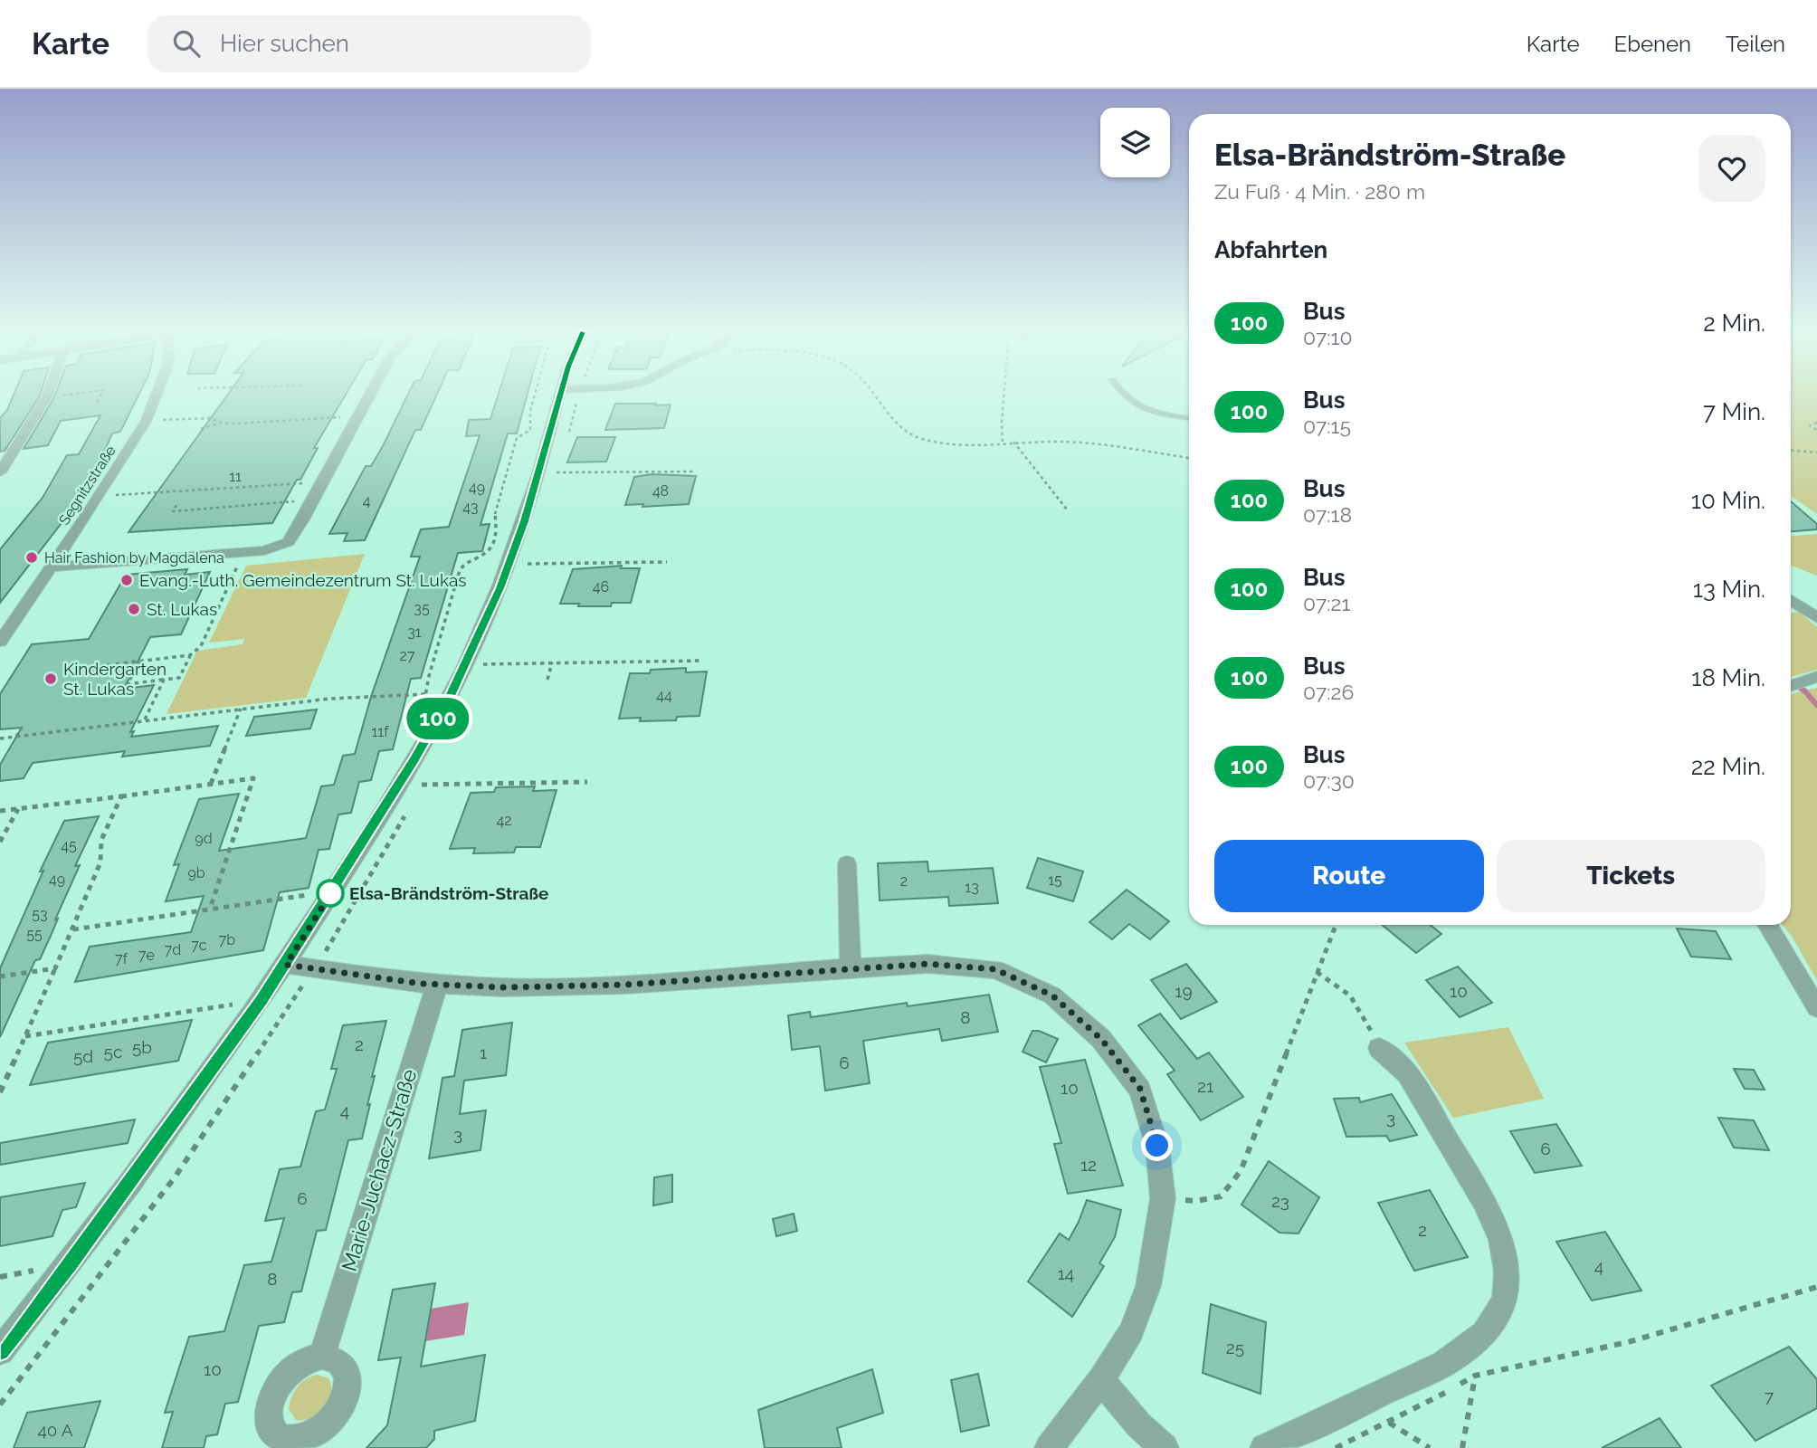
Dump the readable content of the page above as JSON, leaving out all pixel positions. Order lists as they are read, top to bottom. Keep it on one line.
{"streets":{"street":["Segnitzstraße","Marie-Juchacz-Straße"]},"places":["Hair Fashion by Magdalena","Evang.-Luth. Gemeindezentrum St. Lukas","St. Lukas","Kindergarten St. Lukas","Elsa-Brändström-Straße"],"lines":["bus line 100"],"house_numbers":["11","49","48","4","43","46","35","31","27","44","11f","42","9d","45","9b","49","15","2","13","53","55","7b","7c","7d","7e","7f","19","10","8","2","5b","5c","1","5d","6","21","10","4","3","3","6","12","6","23","2","4","14","8","25","10","7","40 A"],"page":{"header":"Karte","search":"Hier suchen","nav":["Karte","Ebenen","Teilen"],"on_map":"100","heading":[["Elsa-Brändström-Straße","Zu Fuß · 4 Min. · 280 m"],"Abfahrten"],"list":[{"mark":"100","name":"Bus","note":"07:10","value":"2 Min."},{"mark":"100","name":"Bus","note":"07:15","value":"7 Min."},{"mark":"100","name":"Bus","note":"07:18","value":"10 Min."},{"mark":"100","name":"Bus","note":"07:21","value":"13 Min."},{"mark":"100","name":"Bus","note":"07:26","value":"18 Min."},{"mark":"100","name":"Bus","note":"07:30","value":"22 Min."}],"buttons":["Route","Tickets"]}}
